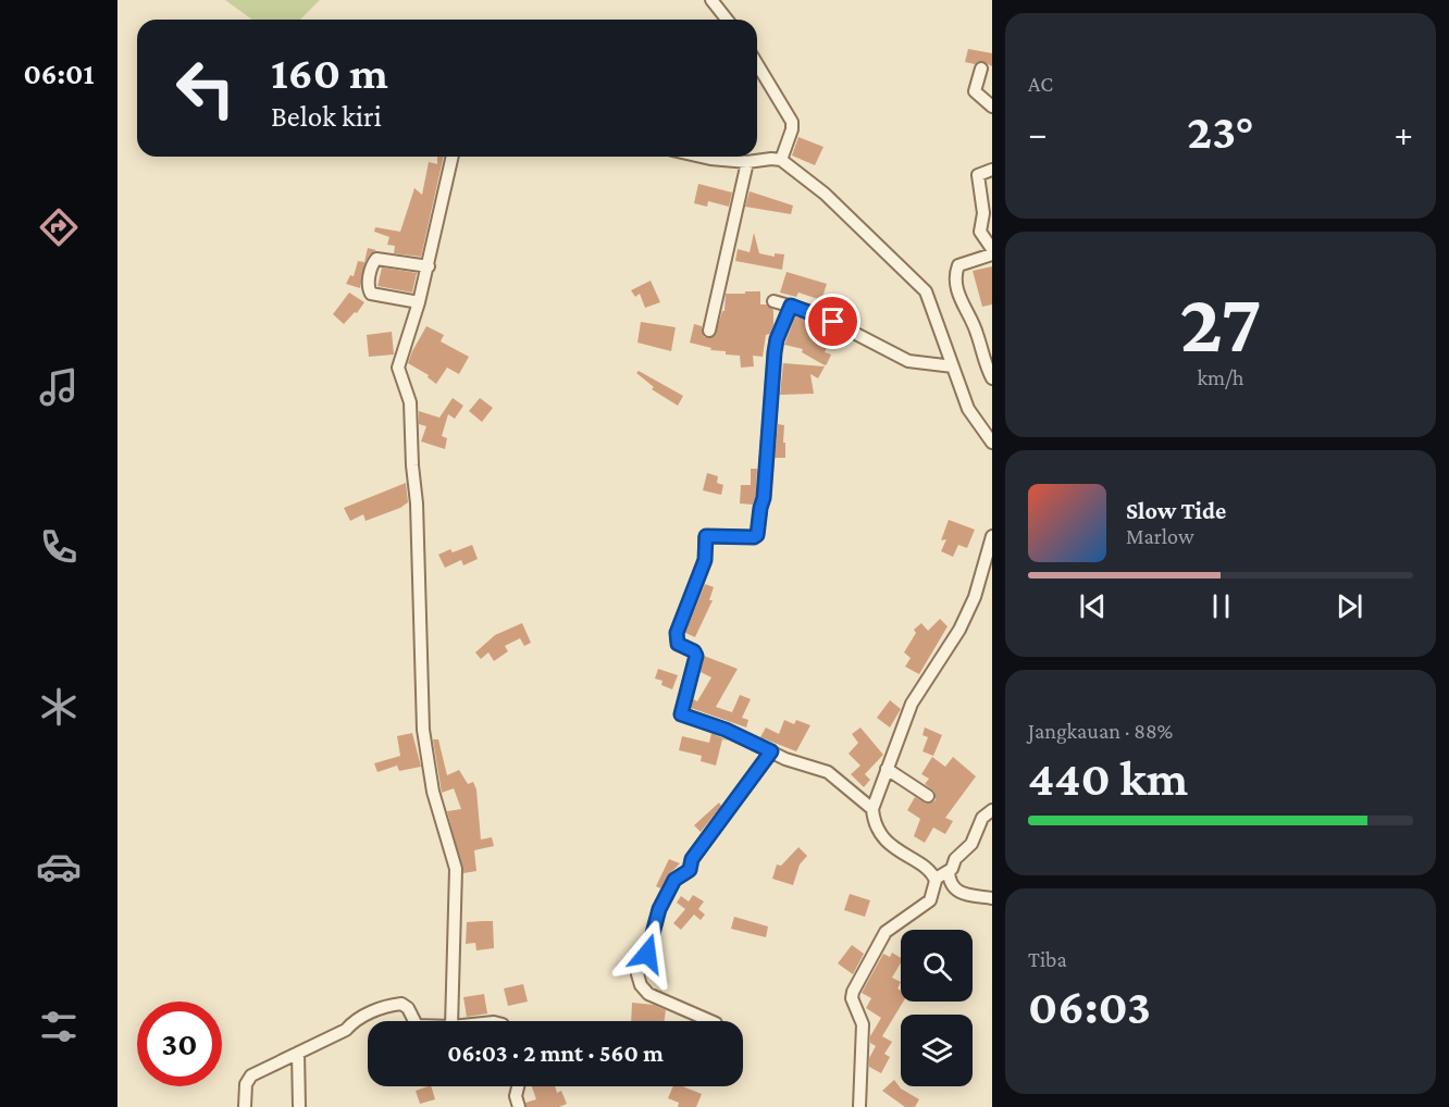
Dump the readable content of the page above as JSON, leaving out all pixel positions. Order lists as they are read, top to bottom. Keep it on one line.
{"page":{"tabs":"06:01","tile":["AC",["27","km/h"],["Jangkauan · 88%","440 km"],["Tiba","06:03"]],"turn":["160 m","Belok kiri"],"heat":["−","23°","+"],"song":["Slow Tide","Marlow"],"limit":"30","trip":"06:03 · 2 mnt · 560 m"}}
